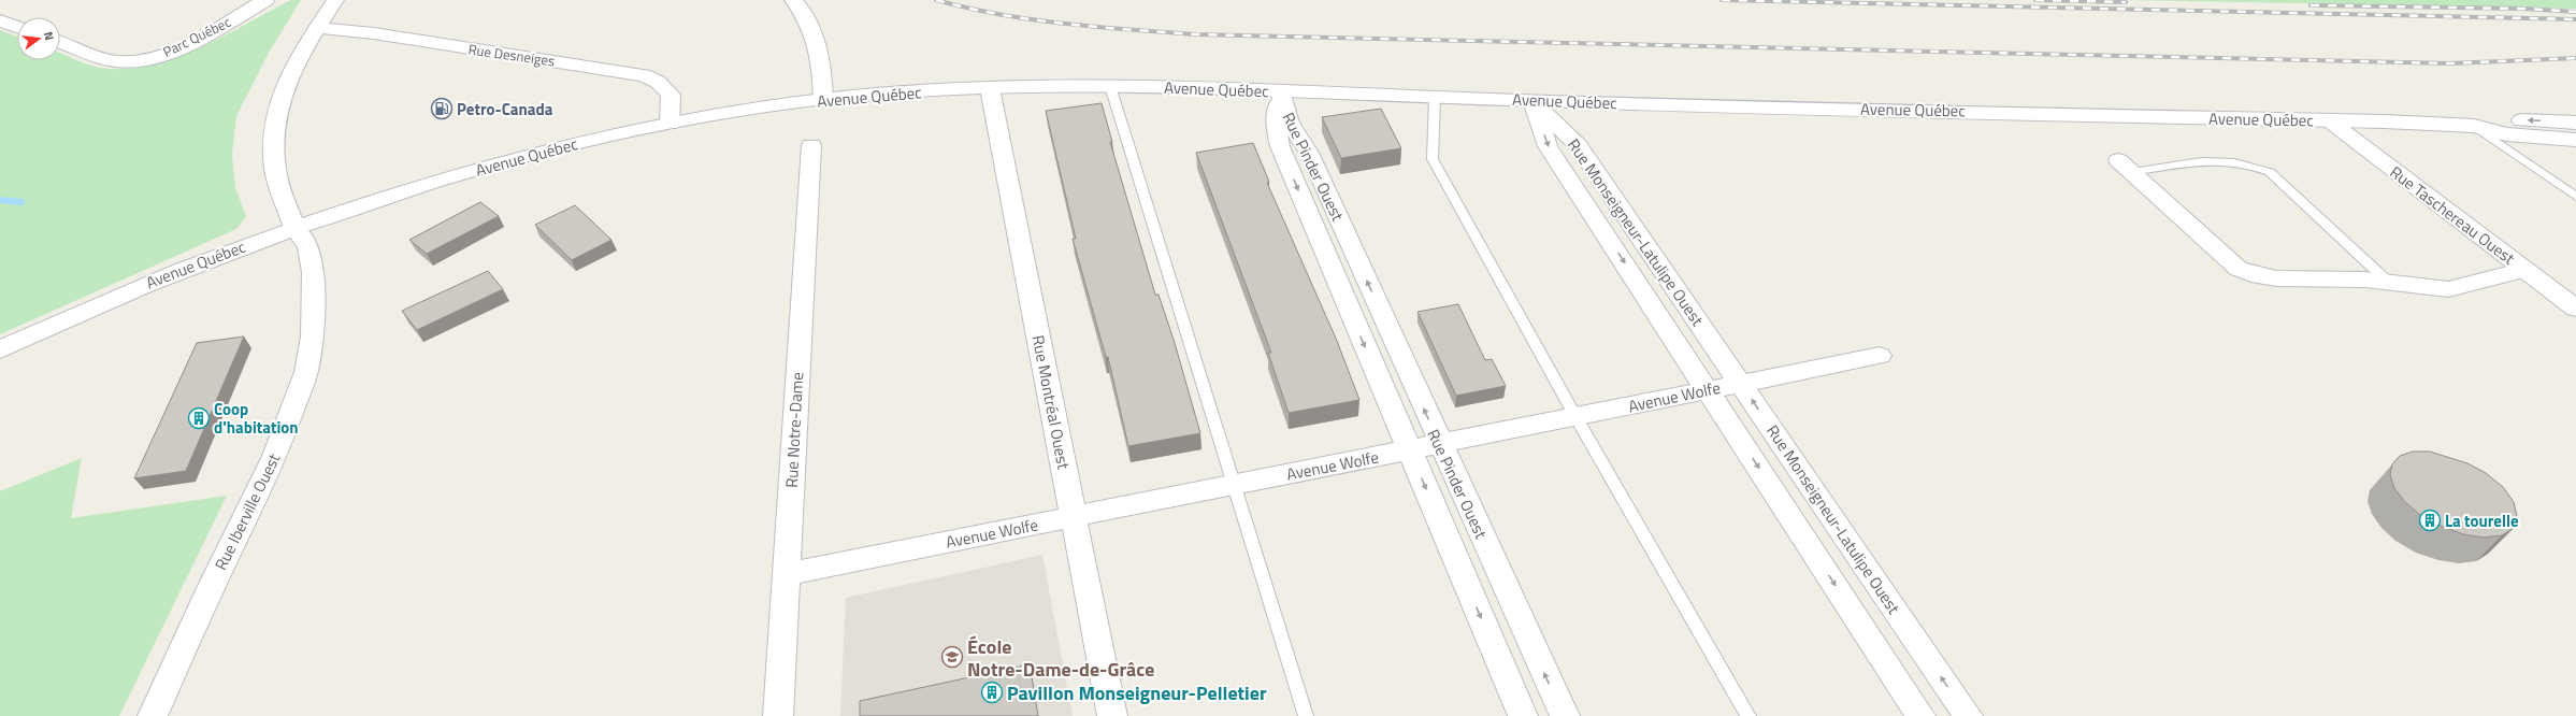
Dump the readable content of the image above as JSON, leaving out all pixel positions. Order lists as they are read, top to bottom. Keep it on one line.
{"streets":{"street":["Parc Québec","Rue Desneiges","Avenue Québec","Rue Pinder Ouest","Rue Taschereau Ouest","Rue Monseigneur-Latulipe Ouest","Avenue Wolfe","Rue Montréal Ouest","Rue Notre-Dame","Rue Iberville Ouest"]},"crossings":[["Rue Desneiges","Avenue Québec"],["Avenue Québec","Rue Pinder Ouest"],["Avenue Québec","Rue Taschereau Ouest"],["Avenue Québec","Rue Monseigneur-Latulipe Ouest"],["Avenue Québec","Rue Montréal Ouest"],["Avenue Québec","Rue Iberville Ouest"],["Rue Pinder Ouest","Avenue Wolfe"],["Rue Monseigneur-Latulipe Ouest","Avenue Wolfe"],["Avenue Wolfe","Rue Montréal Ouest"],["Avenue Wolfe","Rue Notre-Dame"]],"places":{"fuel station":["Petro-Canada"],"building":["Coop d'habitation","La tourelle","Pavillon Monseigneur-Pelletier"],"school or university":["École Notre-Dame-de-Grâce"]},"north":"right"}
